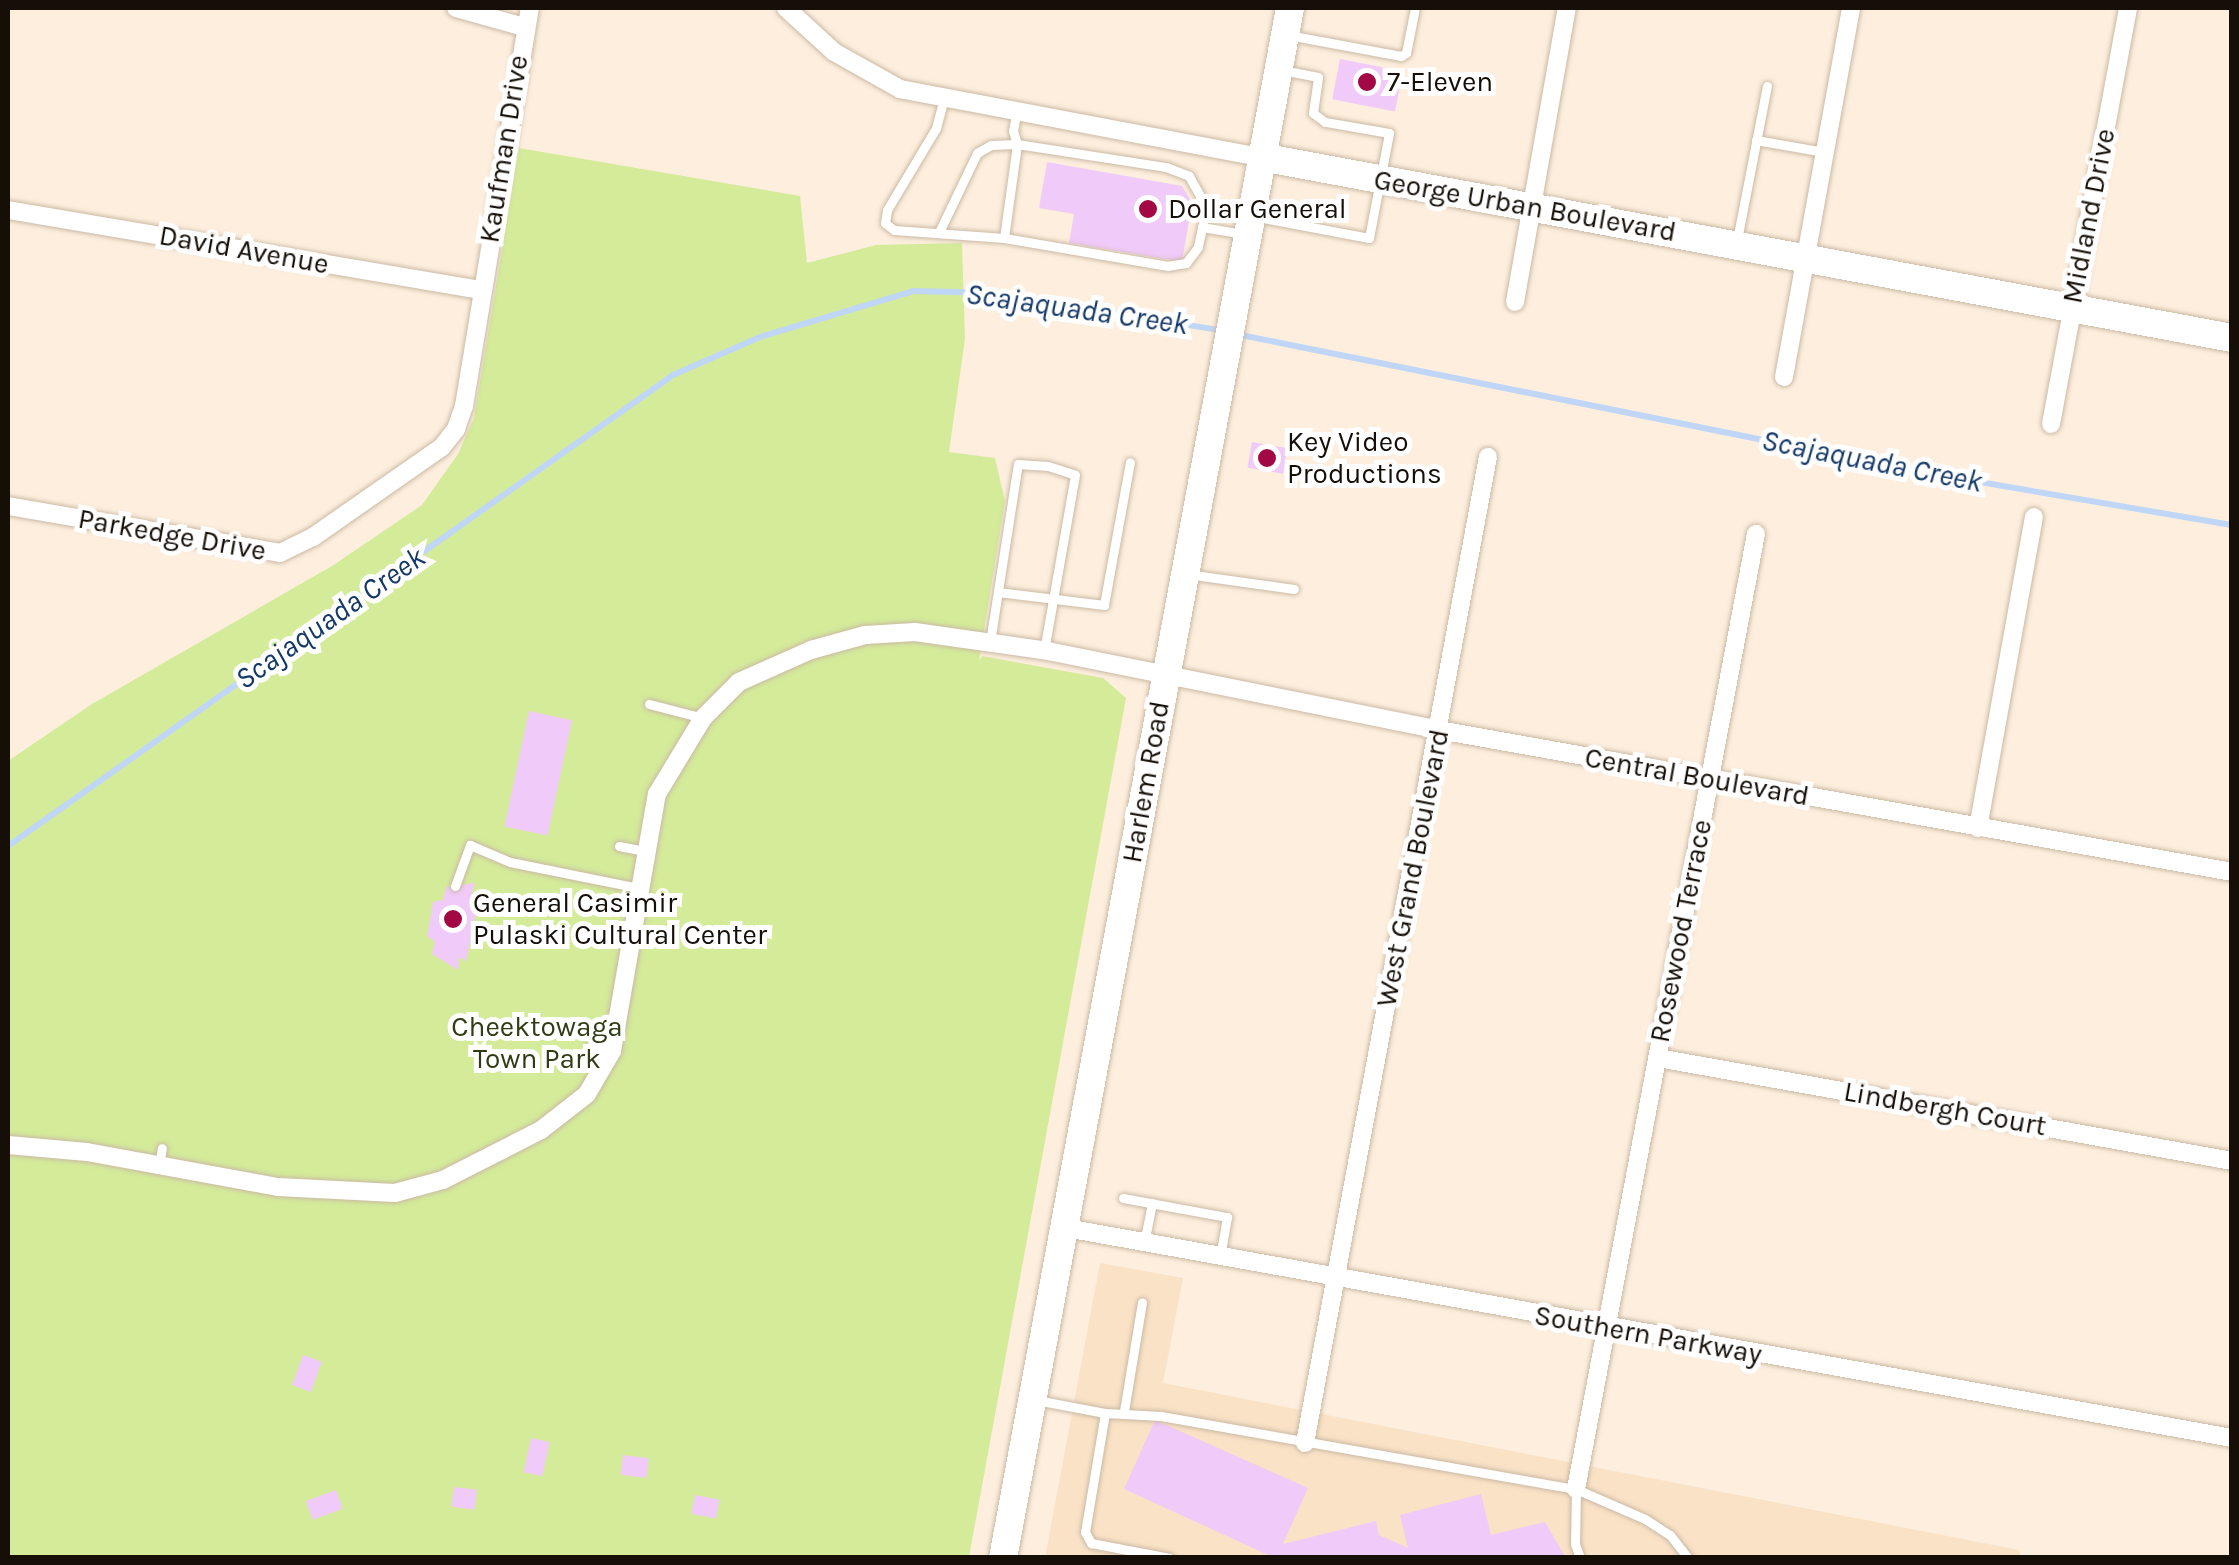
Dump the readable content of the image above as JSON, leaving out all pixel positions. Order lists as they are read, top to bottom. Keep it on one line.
{"streets":{"main road":["George Urban Boulevard","Harlem Road"],"street":["Kaufman Drive","Midland Drive","David Avenue","Parkedge Drive","Central Boulevard","West Grand Boulevard","Rosewood Terrace","Lindbergh Court","Southern Parkway"]},"crossings":[["Kaufman Drive","David Avenue"],["Kaufman Drive","Parkedge Drive"],["George Urban Boulevard","Midland Drive"],["George Urban Boulevard","Harlem Road"],["David Avenue","Parkedge Drive"],["Central Boulevard","Harlem Road"],["Central Boulevard","West Grand Boulevard"],["Central Boulevard","Rosewood Terrace"],["Harlem Road","Southern Parkway"],["West Grand Boulevard","Southern Parkway"],["Rosewood Terrace","Lindbergh Court"],["Rosewood Terrace","Southern Parkway"]],"water":["Scajaquada Creek"],"parks":["Cheektowaga Town Park"],"places":["7-Eleven","Dollar General","Key Video Productions","General Casimir Pulaski Cultural Center"]}
